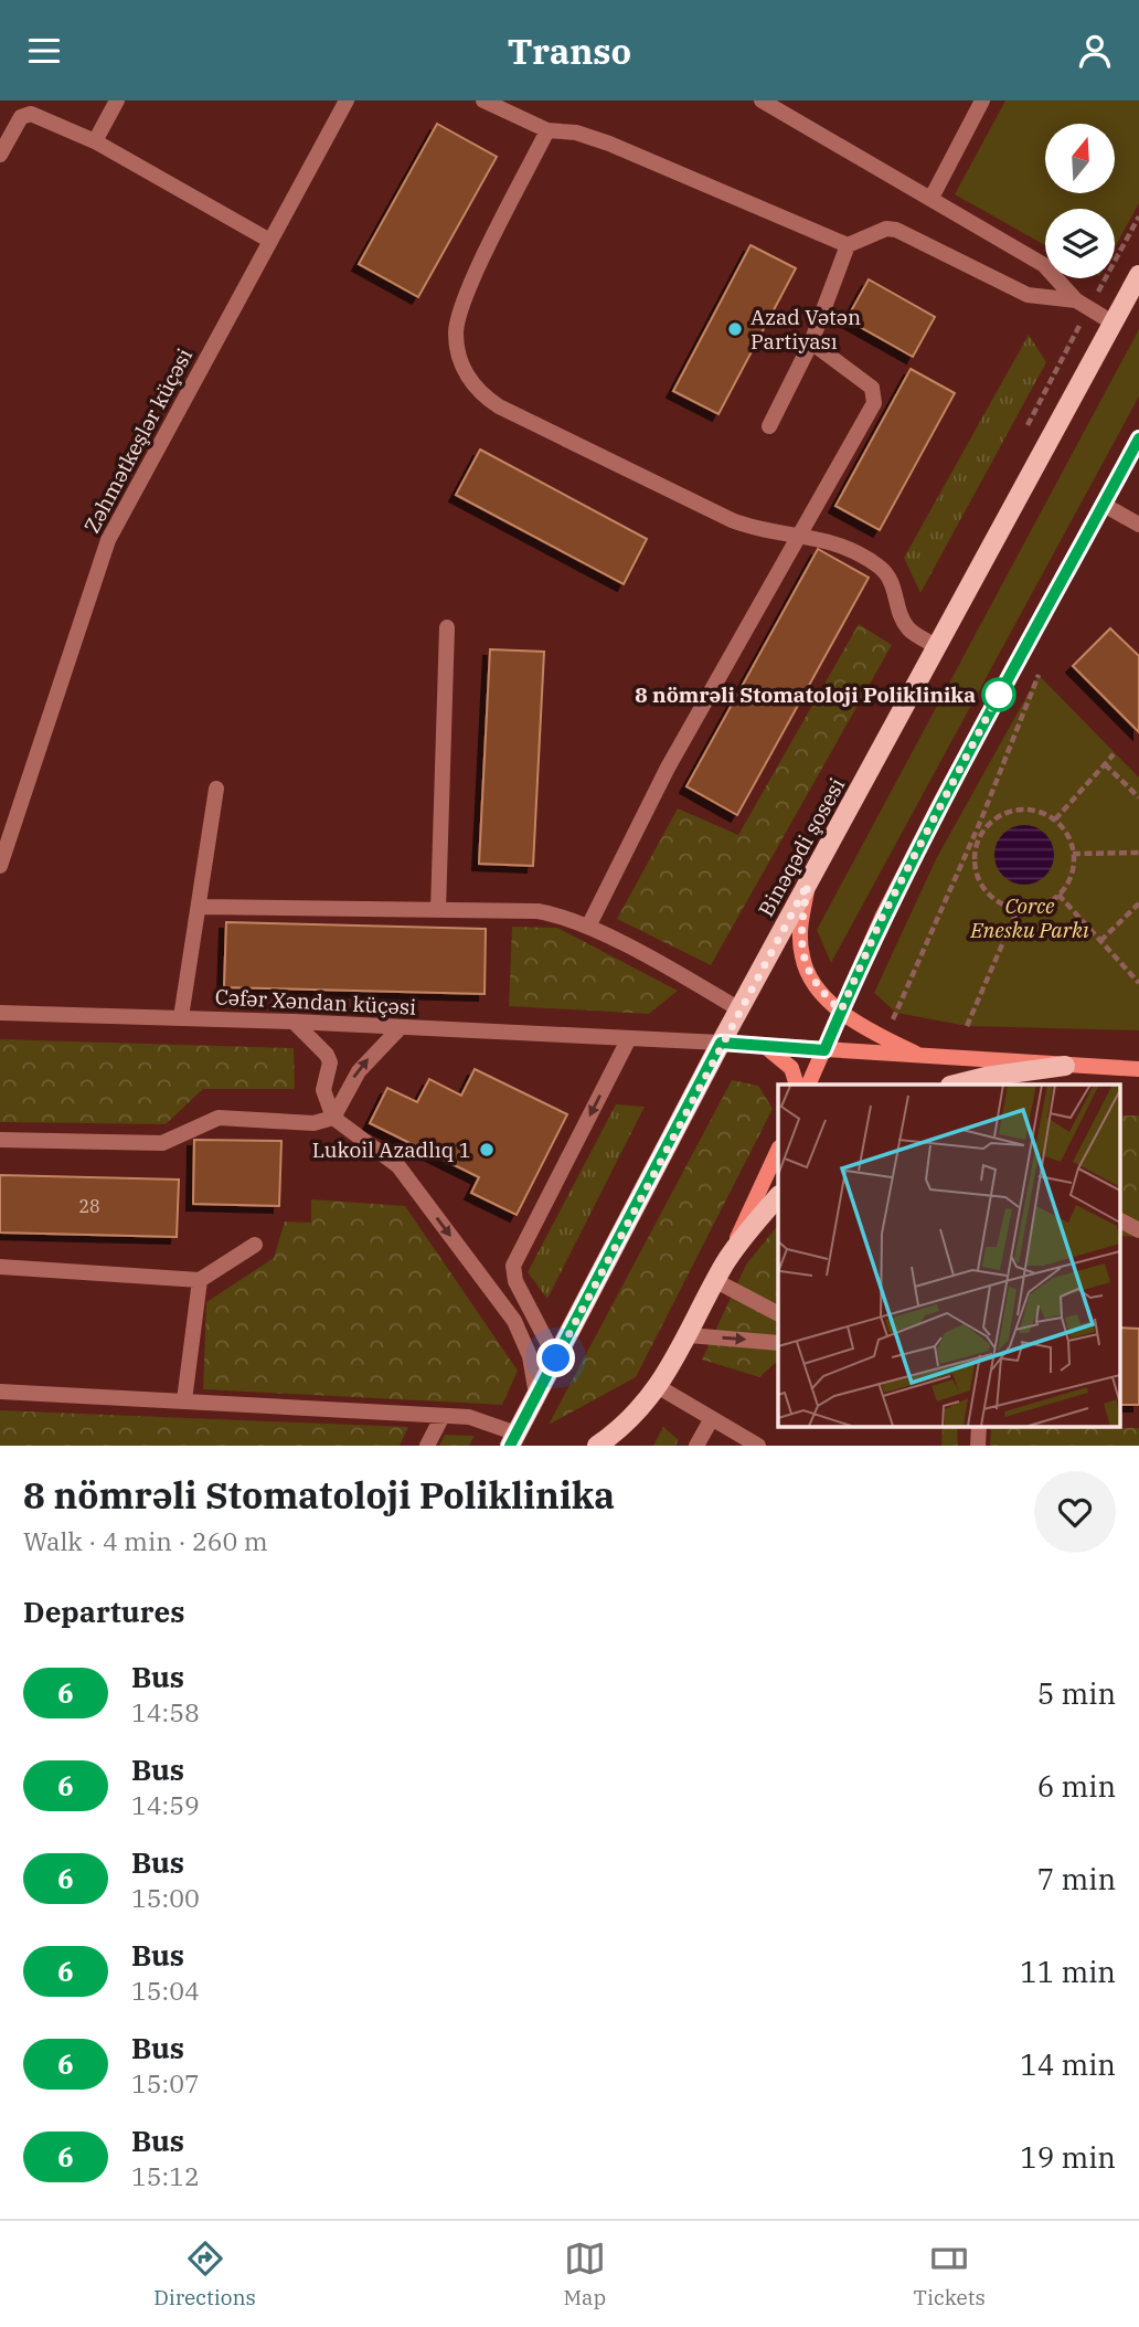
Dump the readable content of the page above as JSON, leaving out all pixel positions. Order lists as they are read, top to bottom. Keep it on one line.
{"streets":{"main road":["Binəqədi şosesi"],"street":["Zəhmətkeşlər küçəsi","Cəfər Xəndan küçəsi"]},"crossings":[["Binəqədi şosesi","Cəfər Xəndan küçəsi"]],"parks":["Corce Enesku Parkı"],"places":["Azad Vətən Partiyası","8 nömrəli Stomatoloji Poliklinika","Lukoil Azadlıq 1"],"lines":["bus line 6"],"house_numbers":["28"],"north":"top","page":{"header":"Transo","heading":[["8 nömrəli Stomatoloji Poliklinika","Walk · 4 min · 260 m"],"Departures"],"list":[{"mark":"6","name":"Bus","note":"14:58","value":"5 min"},{"mark":"6","name":"Bus","note":"14:59","value":"6 min"},{"mark":"6","name":"Bus","note":"15:00","value":"7 min"},{"mark":"6","name":"Bus","note":"15:04","value":"11 min"},{"mark":"6","name":"Bus","note":"15:07","value":"14 min"},{"mark":"6","name":"Bus","note":"15:12","value":"19 min"}],"tabs":["Directions","Map","Tickets"]}}
